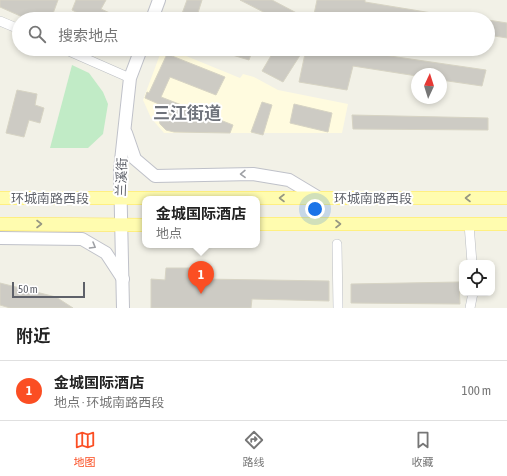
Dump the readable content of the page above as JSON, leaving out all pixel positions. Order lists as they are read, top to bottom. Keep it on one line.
{"streets":{"main road":["兰溪街","环城南路西段"]},"crossings":[["兰溪街","环城南路西段"]],"districts":["三江街道"],"scale_bar":"50 m","north":"top","page":{"search":"搜索地点","popup":["金城国际酒店","地点"],"pins":"1","scale":"50 m","heading":"附近","list":[{"mark":"1","name":"金城国际酒店","note":"地点 · 环城南路西段","value":"100 m"}],"nav":["地图","路线","收藏"]}}
